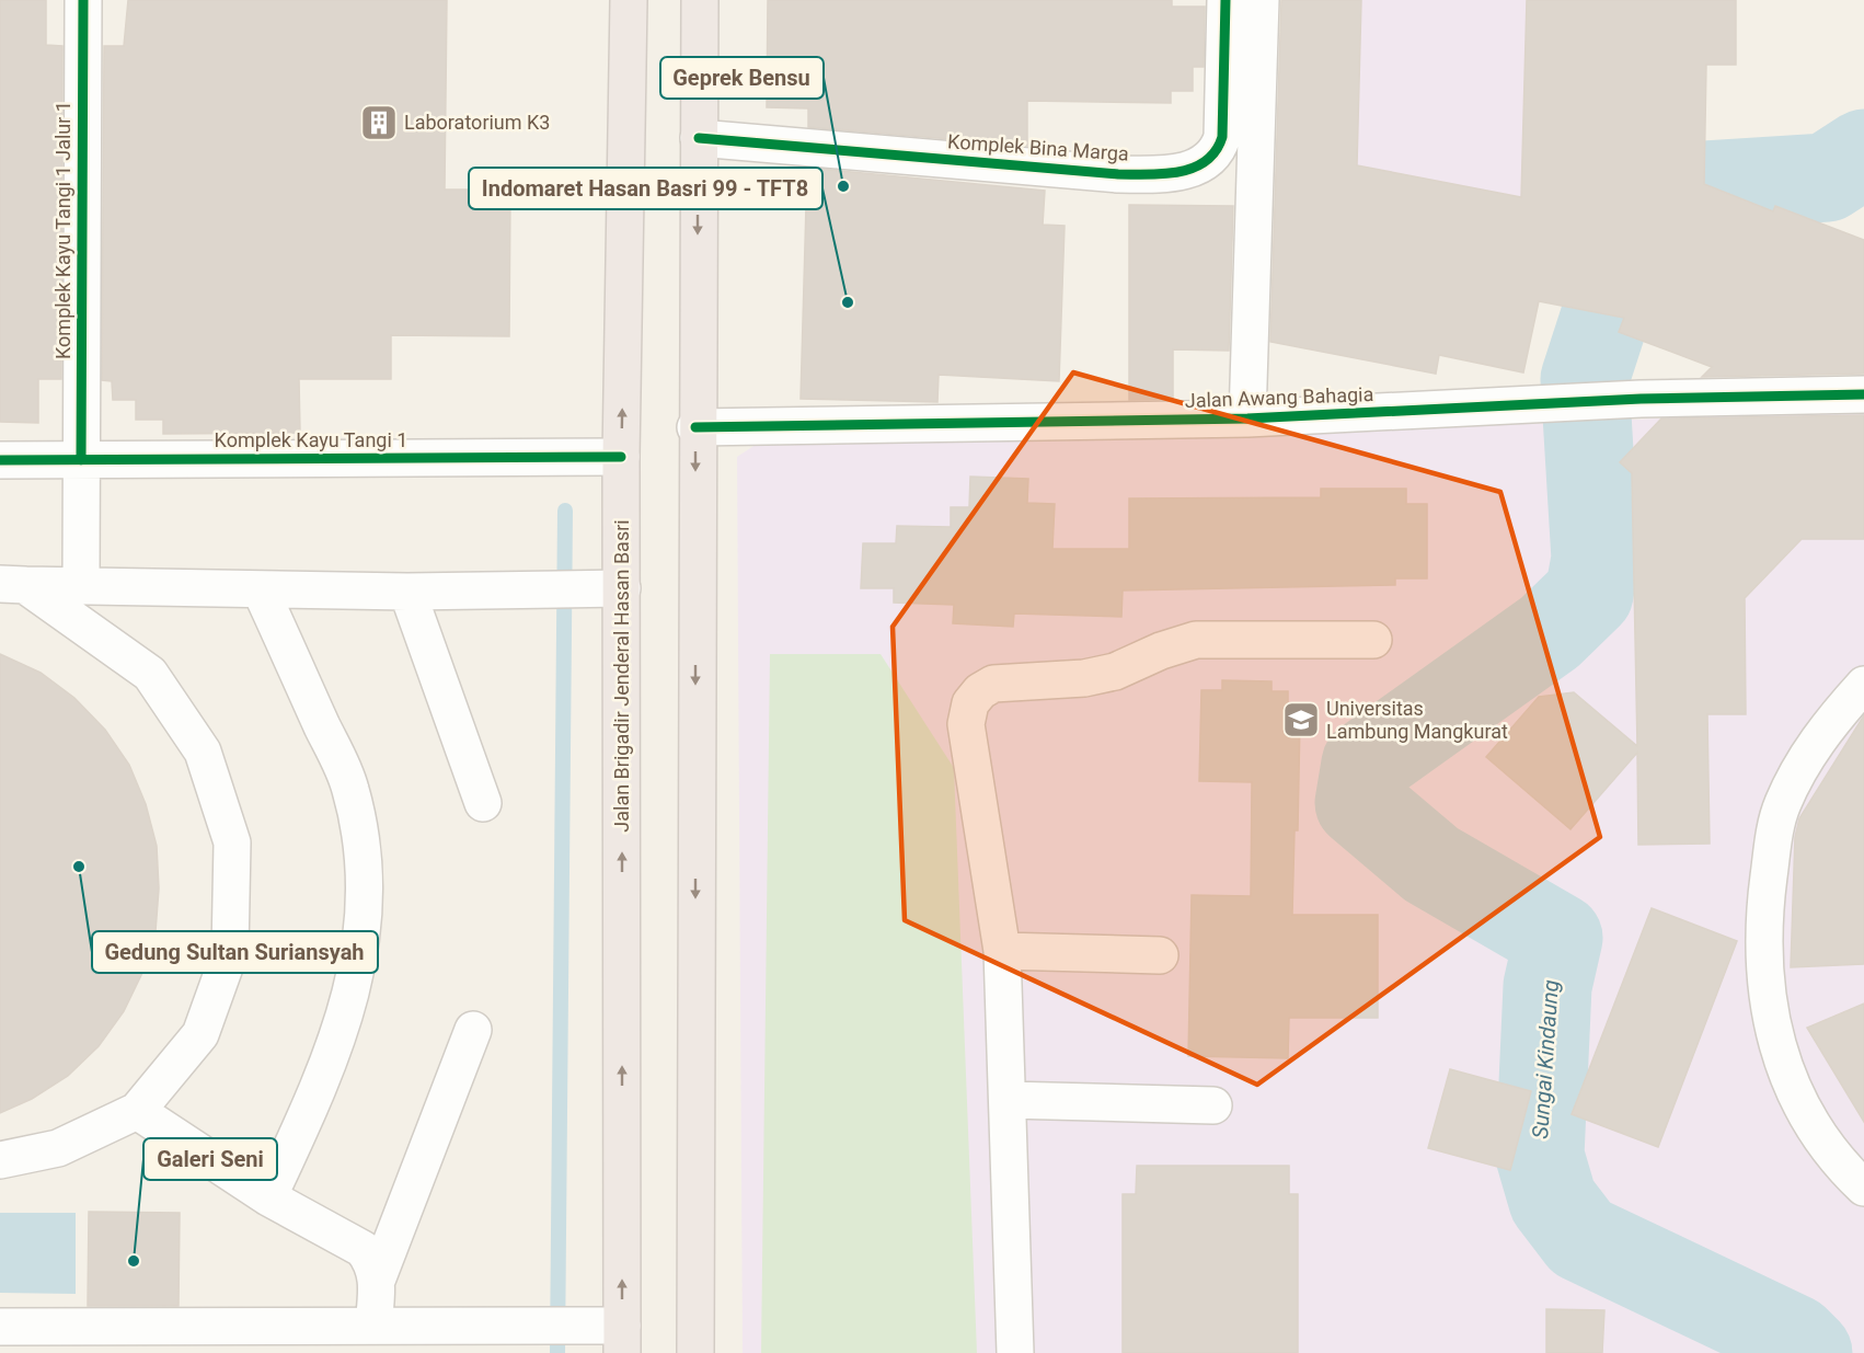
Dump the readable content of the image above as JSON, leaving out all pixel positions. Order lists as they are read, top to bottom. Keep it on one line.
{"streets":{"highway":["Jalan Brigadir Jenderal Hasan Basri"],"street":["Komplek Bina Marga","Komplek Kayu Tangi 1 Jalur 1","Jalan Awang Bahagia","Komplek Kayu Tangi 1"]},"crossings":[["Komplek Kayu Tangi 1 Jalur 1","Komplek Kayu Tangi 1"],["Komplek Kayu Tangi 1","Jalan Brigadir Jenderal Hasan Basri"]],"water":["Sungai Kindaung"],"places":{"building":["Laboratorium K3"],"other":["Geprek Bensu","Indomaret Hasan Basri 99 - TFT8","Gedung Sultan Suriansyah","Galeri Seni"],"school or university":["Universitas Lambung Mangkurat"]}}
